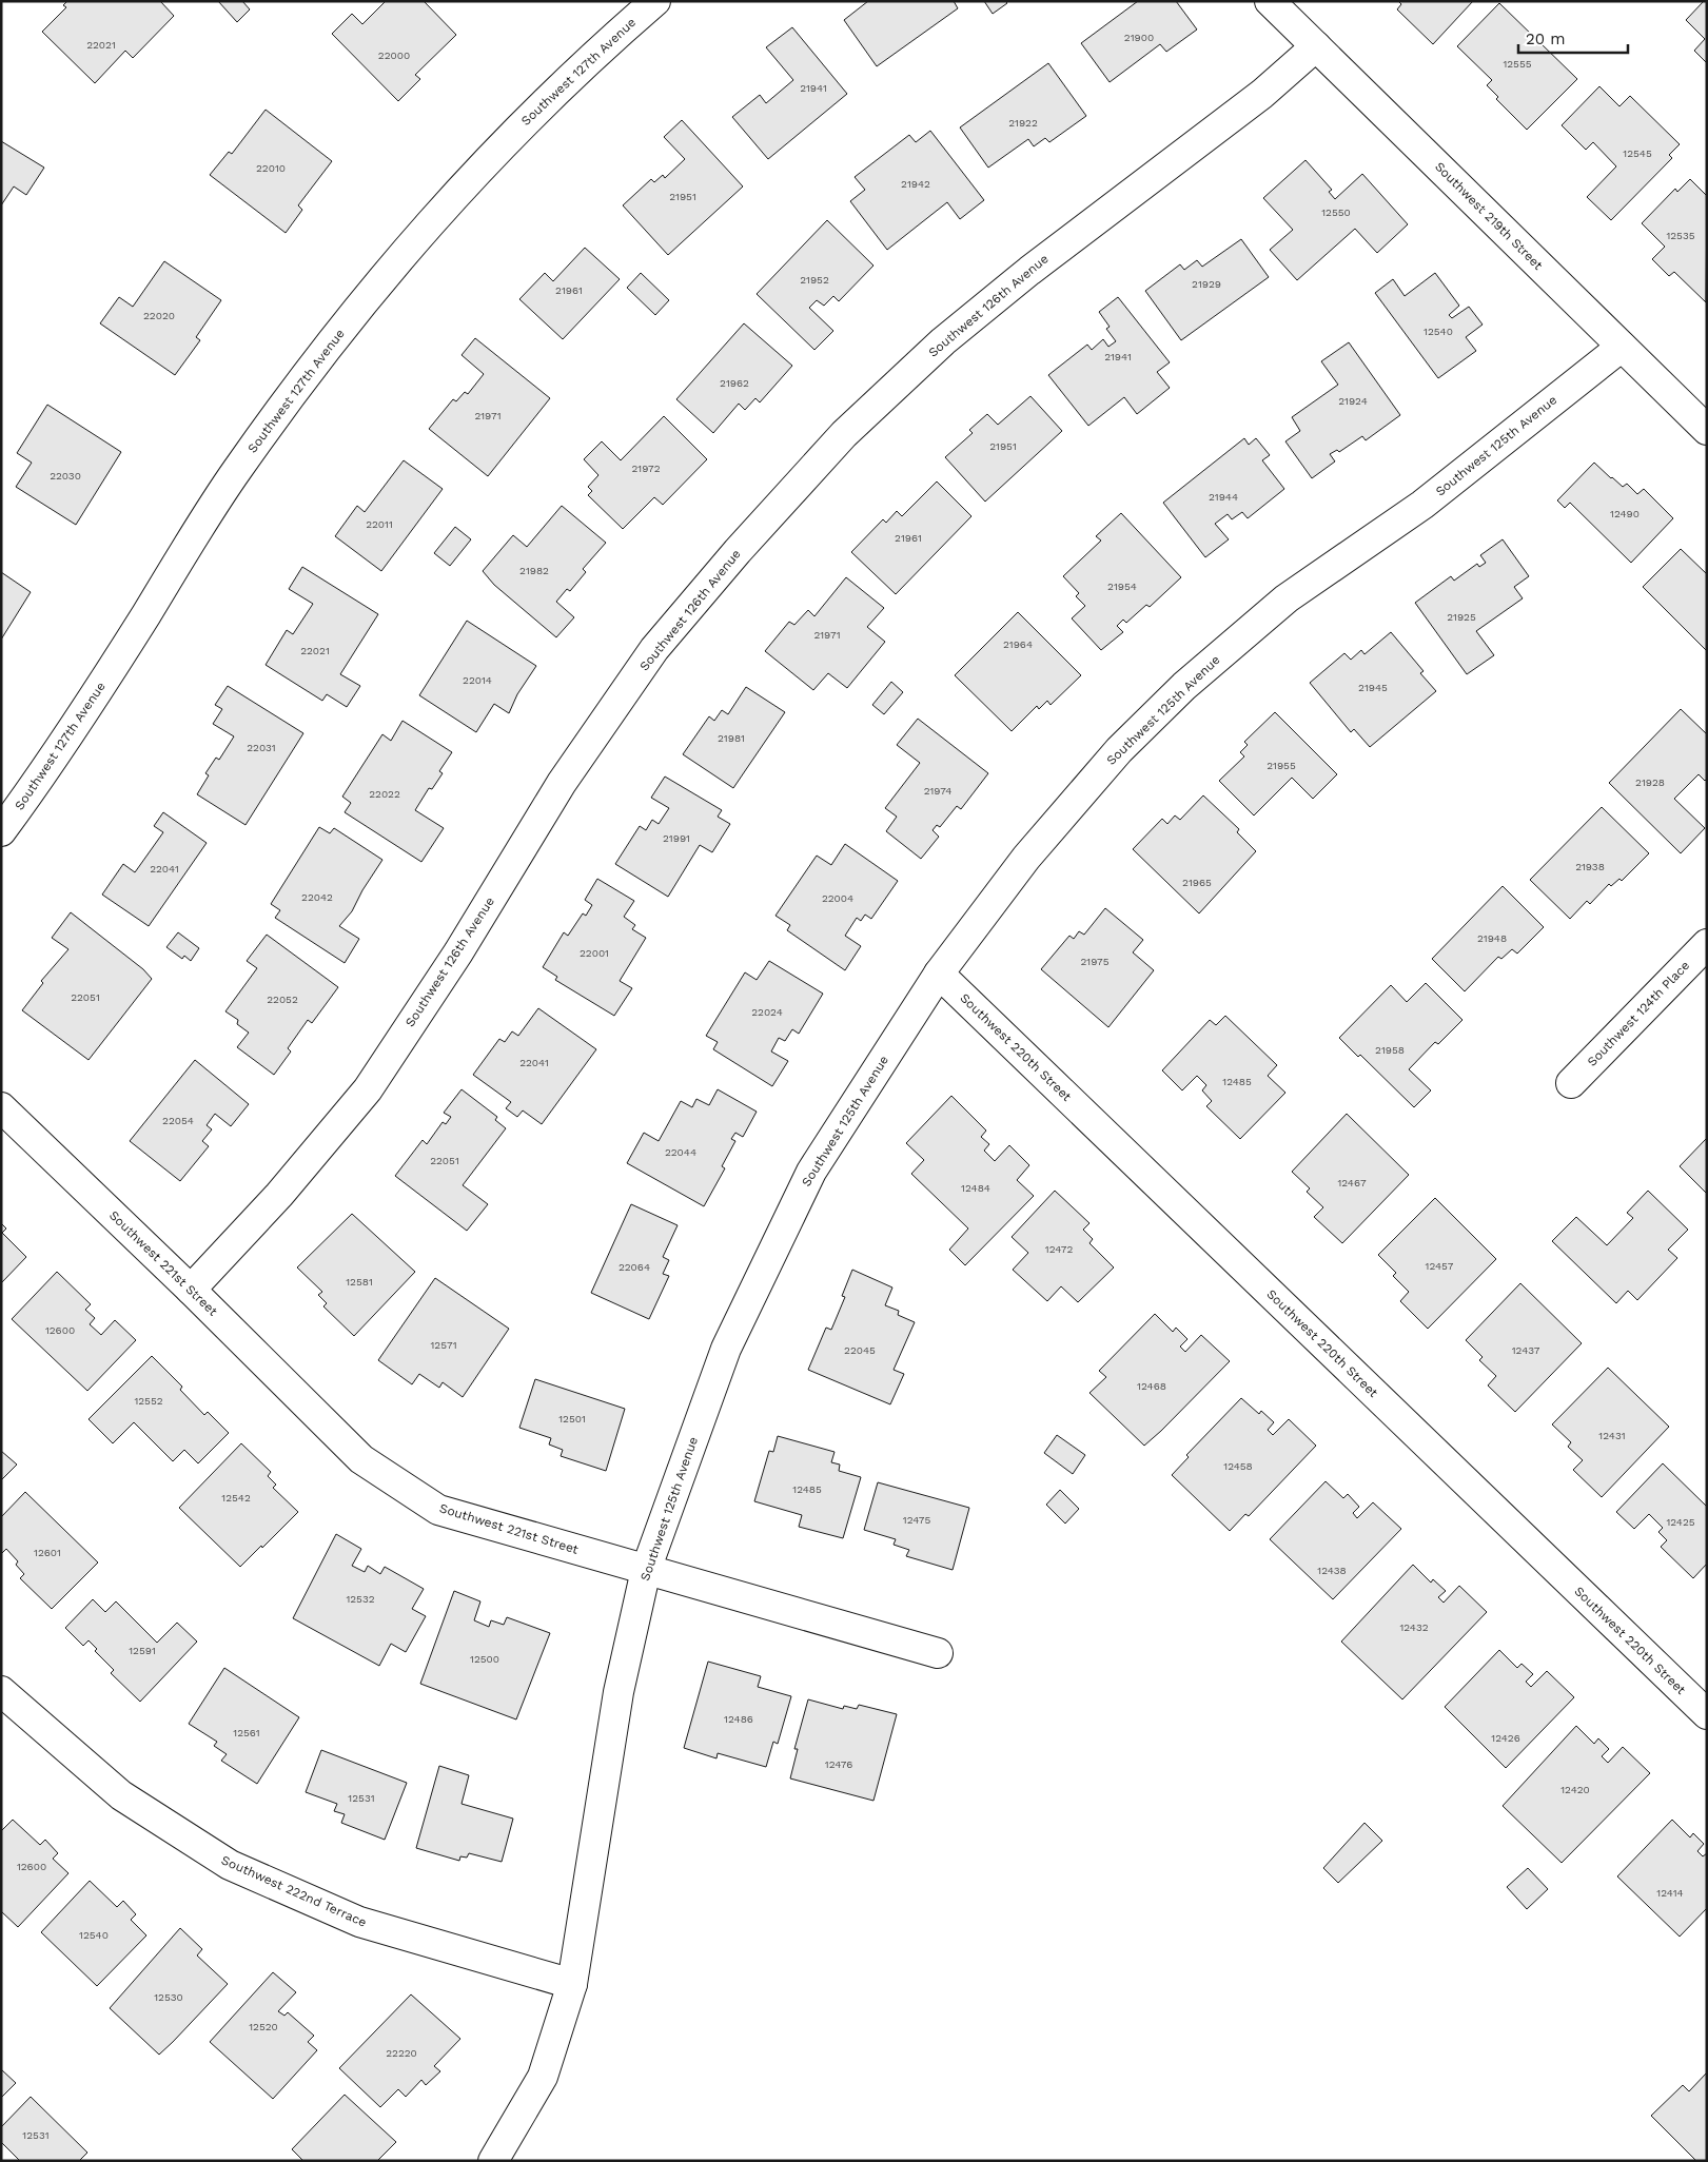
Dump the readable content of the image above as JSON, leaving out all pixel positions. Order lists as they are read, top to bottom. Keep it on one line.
{"streets":{"street":["Southwest 127th Avenue","Southwest 219th Street","Southwest 126th Avenue","Southwest 125th Avenue","Southwest 124th Place","Southwest 220th Street","Southwest 221st Street","Southwest 222nd Terrace"]},"crossings":[["Southwest 219th Street","Southwest 126th Avenue"],["Southwest 219th Street","Southwest 125th Avenue"],["Southwest 126th Avenue","Southwest 221st Street"],["Southwest 125th Avenue","Southwest 220th Street"],["Southwest 125th Avenue","Southwest 221st Street"],["Southwest 125th Avenue","Southwest 222nd Terrace"]],"house_numbers":["21900","22021","22000","12555","21941","21922","12545","22010","21942","21951","12550","12535","21952","21929","21961","22020","12540","21941","21962","21924","21971","21951","21972","22030","21944","12490","22011","21961","21982","21954","21925","21971","21964","22021","22014","21945","21981","22031","21955","21928","21974","22022","21991","21938","22041","21965","22042","22004","21948","22001","21975","22051","22052","22024","21958","22041","12485","22054","22044","22051","12467","12484","12472","12457","22064","12581","12600","12571","22045","12437","12468","12552","12501","12431","12458","12485","12542","12475","12425","12601","12438","12532","12432","12591","12500","12486","12561","12426","12476","12420","12531","12600","12414","12540","12530","12520","22220","12531"],"scale_bar":"20 m"}
